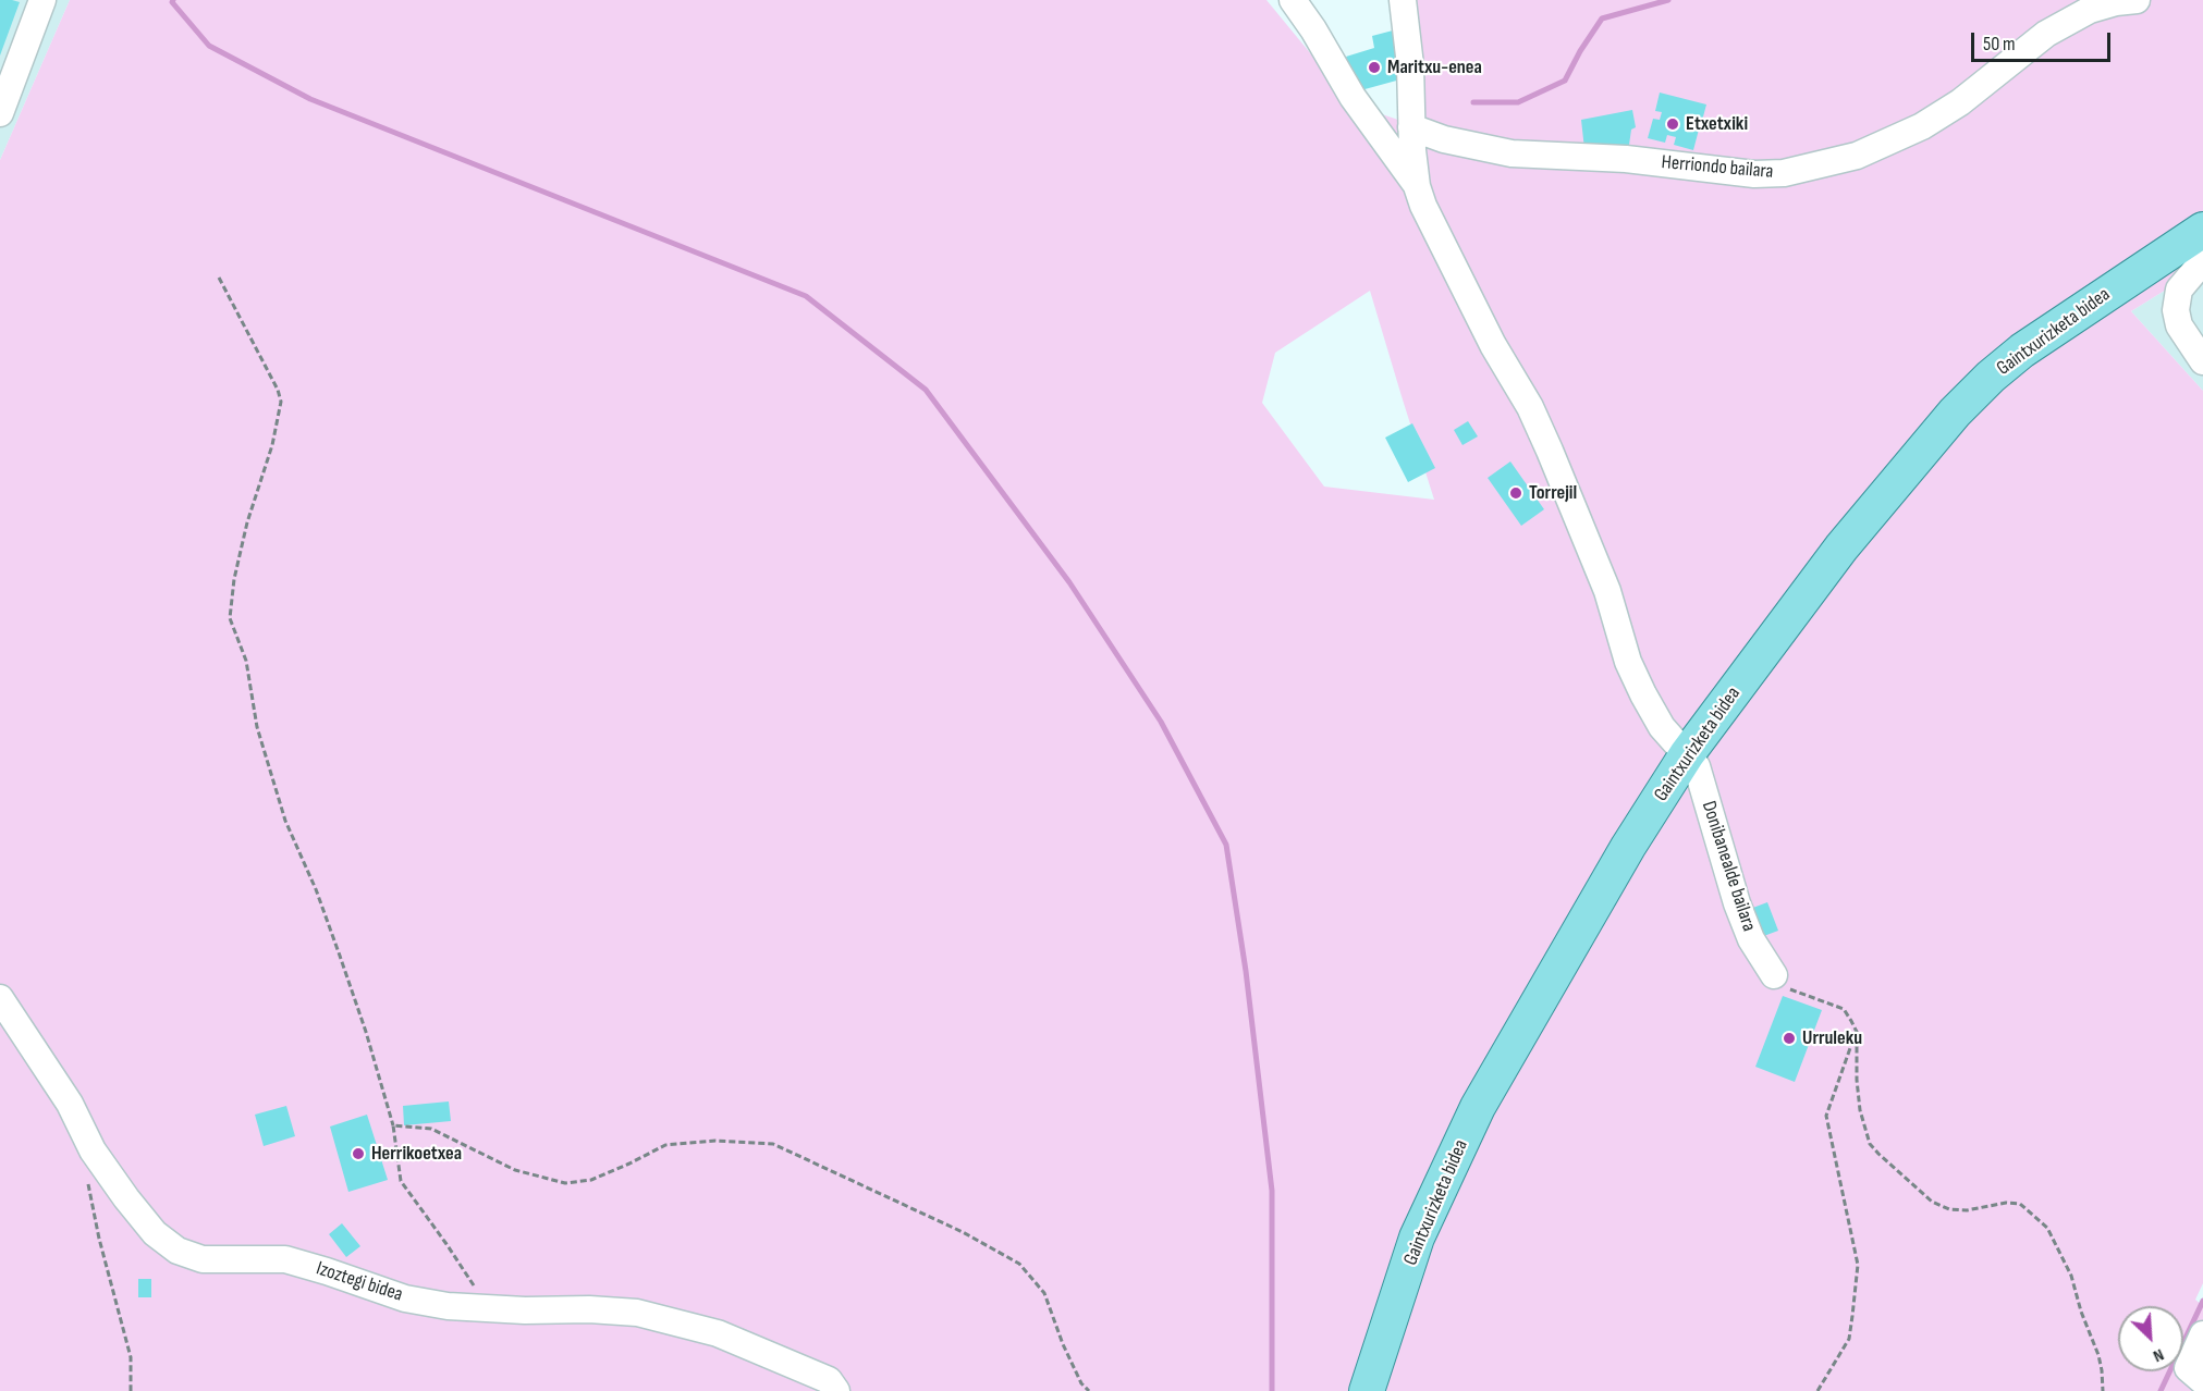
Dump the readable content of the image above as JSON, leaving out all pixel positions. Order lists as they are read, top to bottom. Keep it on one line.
{"streets":{"main road":["Gaintxurizketa bidea"],"street":["Herriondo bailara","Donibanealde bailara","Izoztegi bidea"]},"crossings":[["Gaintxurizketa bidea","Donibanealde bailara"]],"places":["Maritxu-enea","Etxetxiki","Torrejil","Urruleku","Herrikoetxea"],"scale_bar":"50 m","north":"bottom right"}
